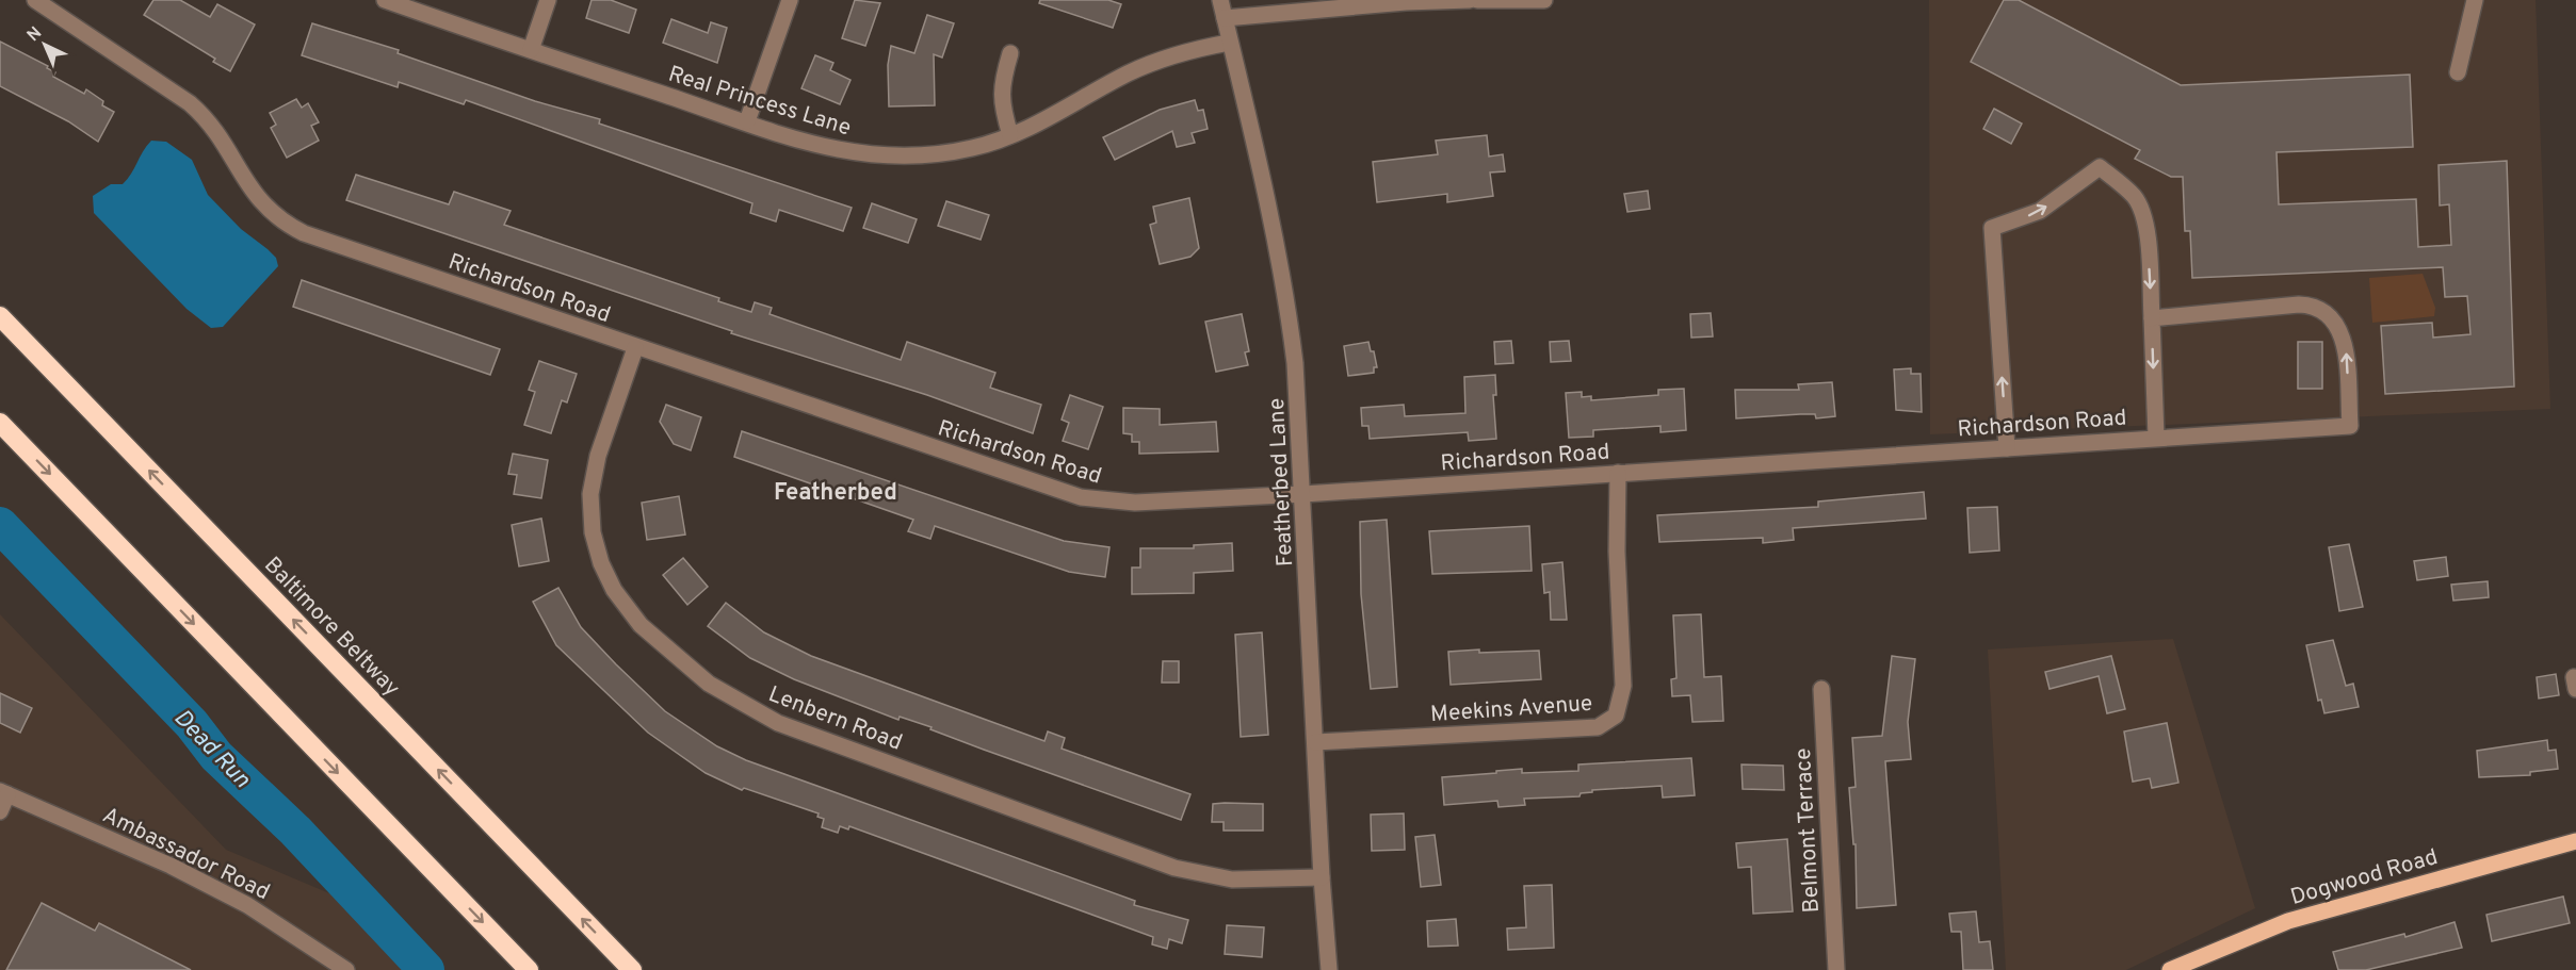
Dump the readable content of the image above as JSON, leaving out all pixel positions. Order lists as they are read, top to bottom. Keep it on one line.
{"streets":{"highway":["Baltimore Beltway"],"main road":["Dogwood Road"],"street":["Real Princess Lane","Richardson Road","Featherbed Lane","Meekins Avenue","Lenbern Road","Belmont Terrace","Ambassador Road"]},"crossings":[["Real Princess Lane","Featherbed Lane"],["Richardson Road","Featherbed Lane"],["Richardson Road","Meekins Avenue"],["Richardson Road","Lenbern Road"],["Featherbed Lane","Meekins Avenue"],["Featherbed Lane","Lenbern Road"]],"districts":["Featherbed"],"water":["Dead Run"],"north":"top left"}
